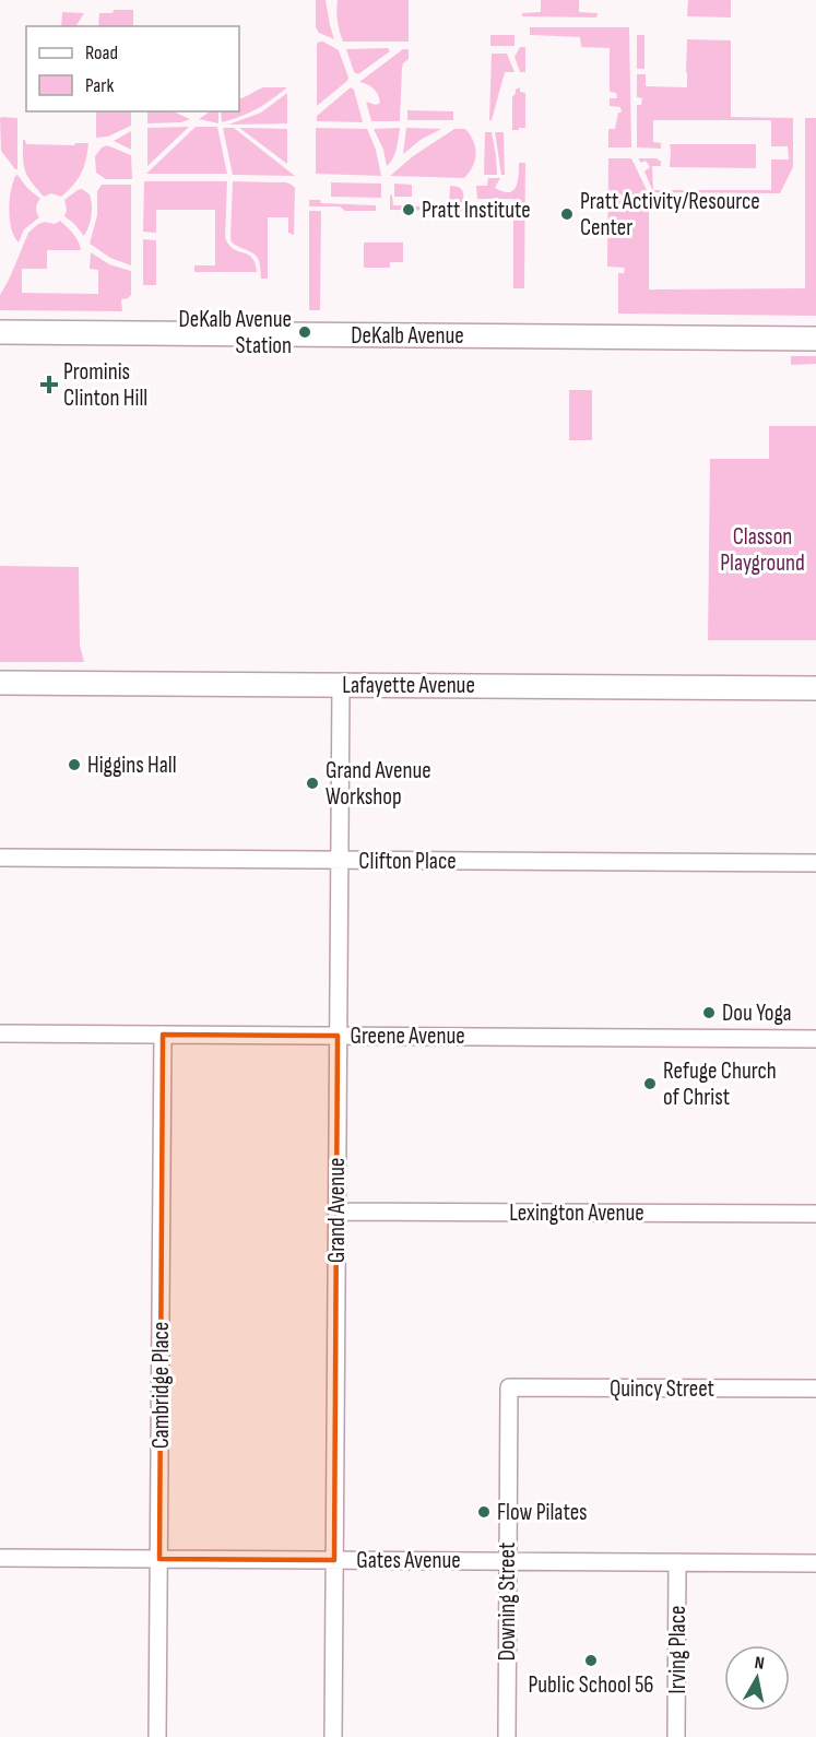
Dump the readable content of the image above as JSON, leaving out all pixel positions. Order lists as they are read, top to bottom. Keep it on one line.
{"streets":{"main road":["DeKalb Avenue","Lafayette Avenue"],"street":["Clifton Place","Greene Avenue","Grand Avenue","Lexington Avenue","Cambridge Place","Quincy Street","Gates Avenue","Downing Street","Irving Place"]},"crossings":[["Lafayette Avenue","Grand Avenue"],["Clifton Place","Grand Avenue"],["Greene Avenue","Grand Avenue"],["Greene Avenue","Cambridge Place"],["Grand Avenue","Lexington Avenue"],["Grand Avenue","Gates Avenue"],["Cambridge Place","Gates Avenue"],["Quincy Street","Downing Street"],["Gates Avenue","Downing Street"],["Gates Avenue","Irving Place"]],"parks":["Classon Playground"],"places":{"other":["Pratt Institute","Pratt Activity/Resource Center","DeKalb Avenue Station","Higgins Hall","Grand Avenue Workshop","Dou Yoga","Refuge Church of Christ","Flow Pilates","Public School 56"],"health":["Prominis Clinton Hill"]},"legend":["Road","Park"],"north":"top"}
